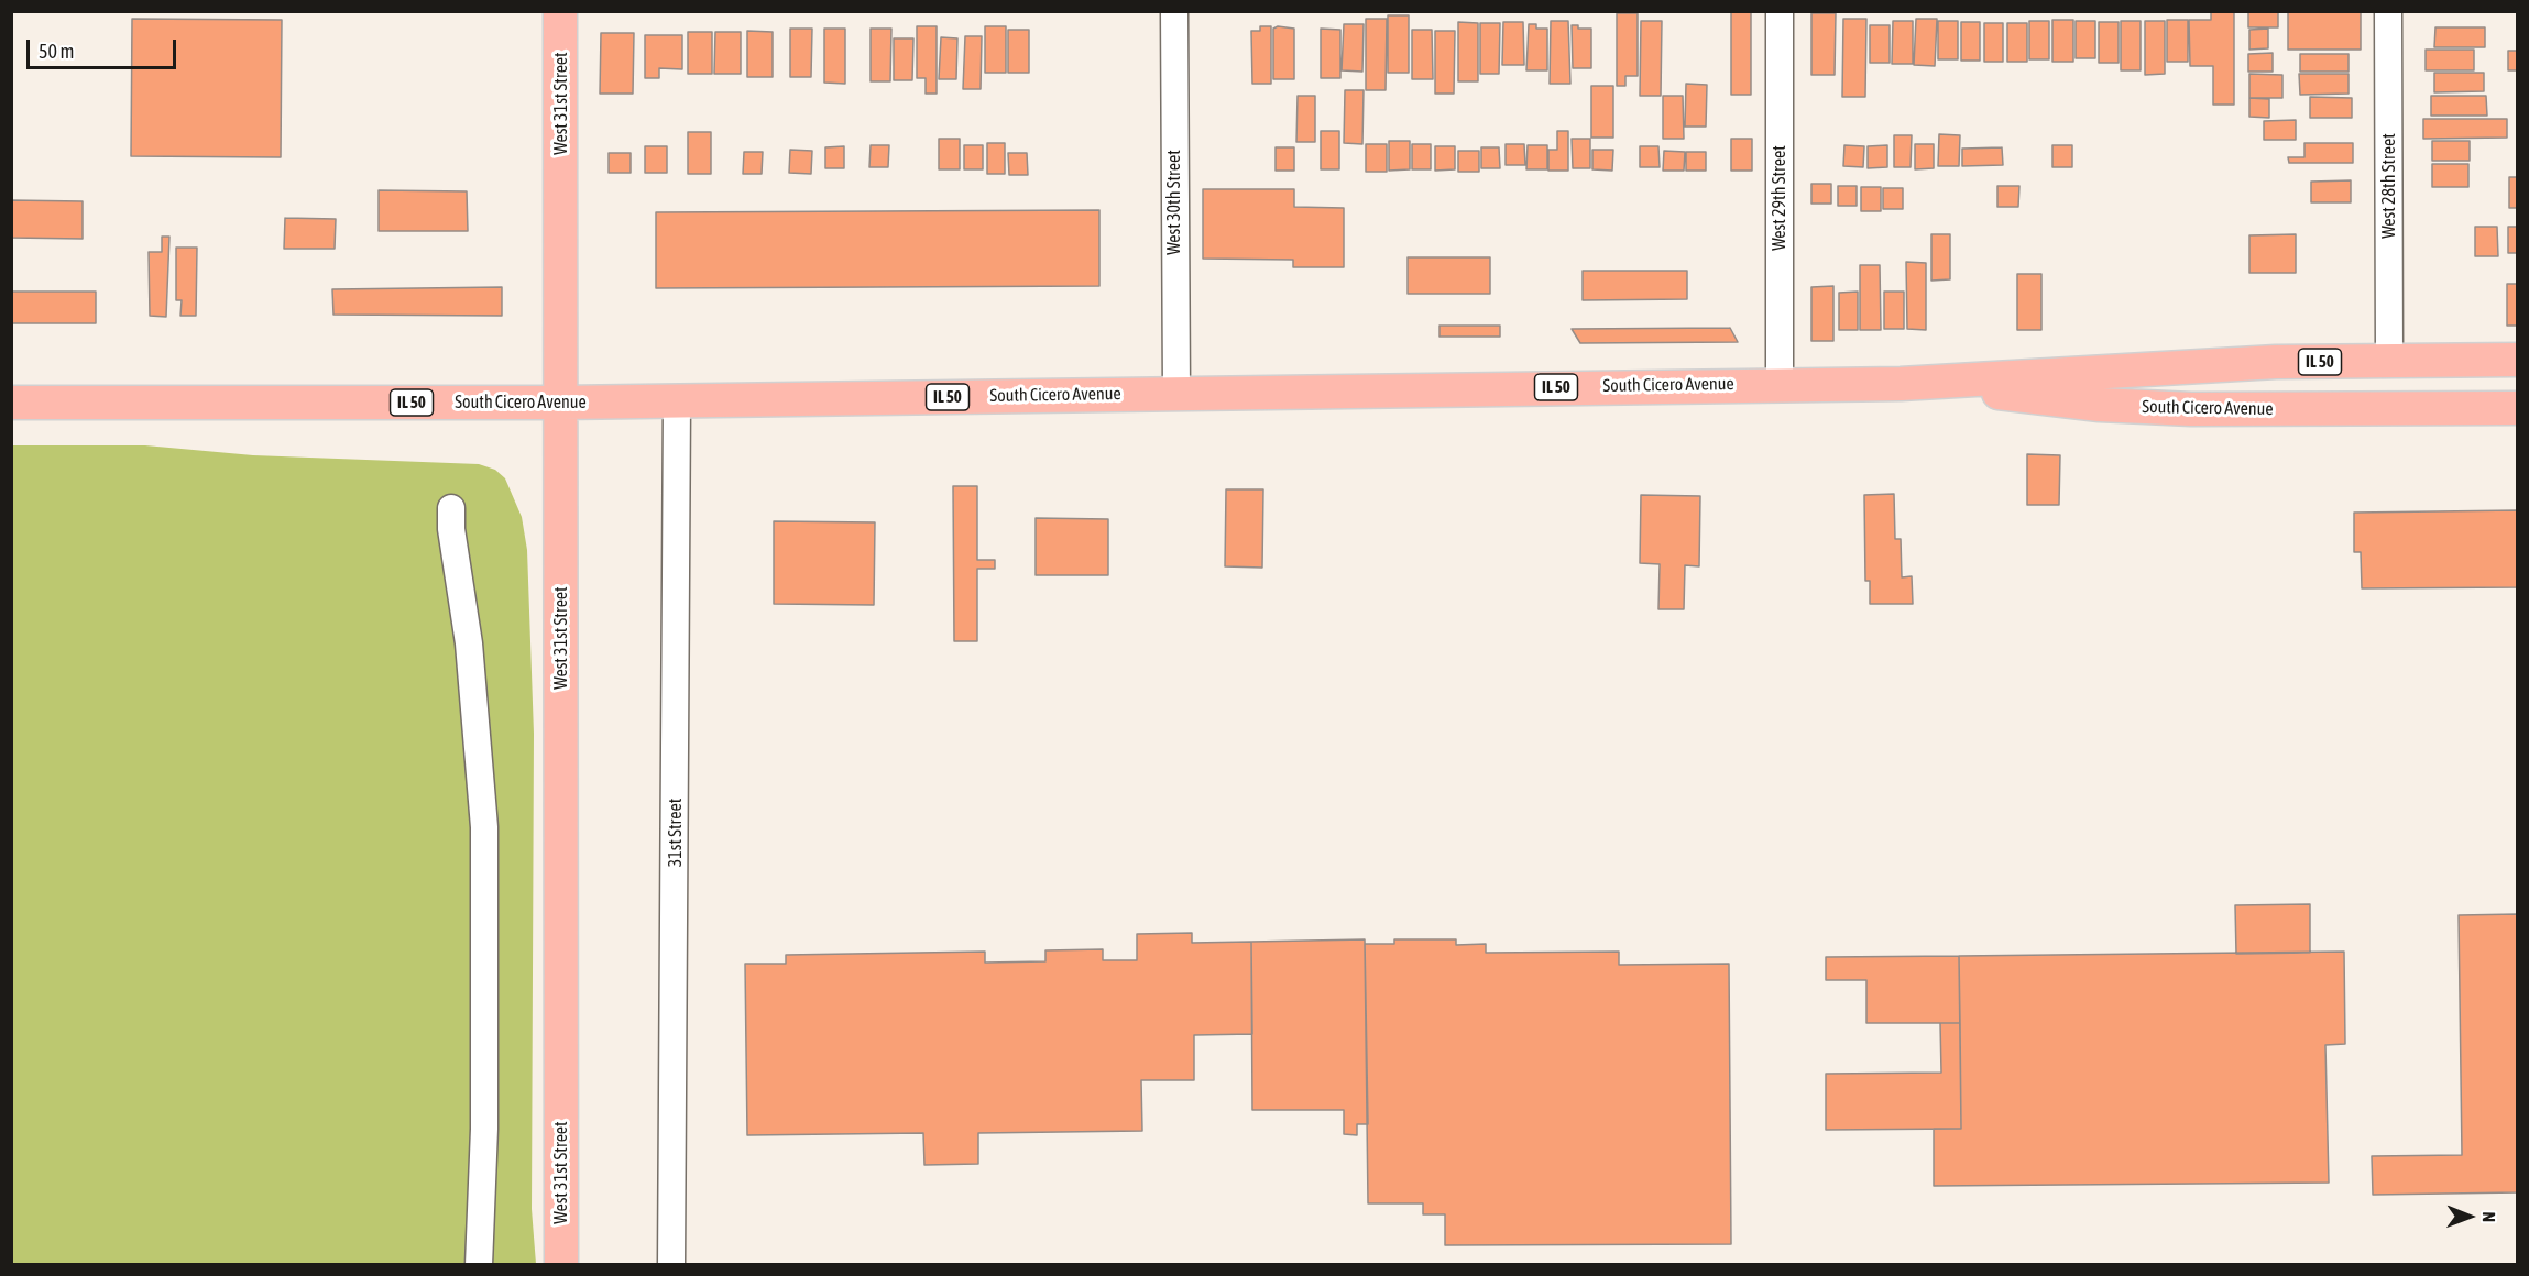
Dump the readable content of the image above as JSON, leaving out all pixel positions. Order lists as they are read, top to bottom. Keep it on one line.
{"streets":{"main road":["West 31st Street","IL 50","South Cicero Avenue"],"street":["West 28th Street","West 29th Street","West 30th Street","31st Street"]},"crossings":[["West 31st Street","South Cicero Avenue"],["West 28th Street","South Cicero Avenue"],["West 29th Street","South Cicero Avenue"],["West 30th Street","South Cicero Avenue"],["South Cicero Avenue","31st Street"]],"scale_bar":"50 m","north":"right"}
